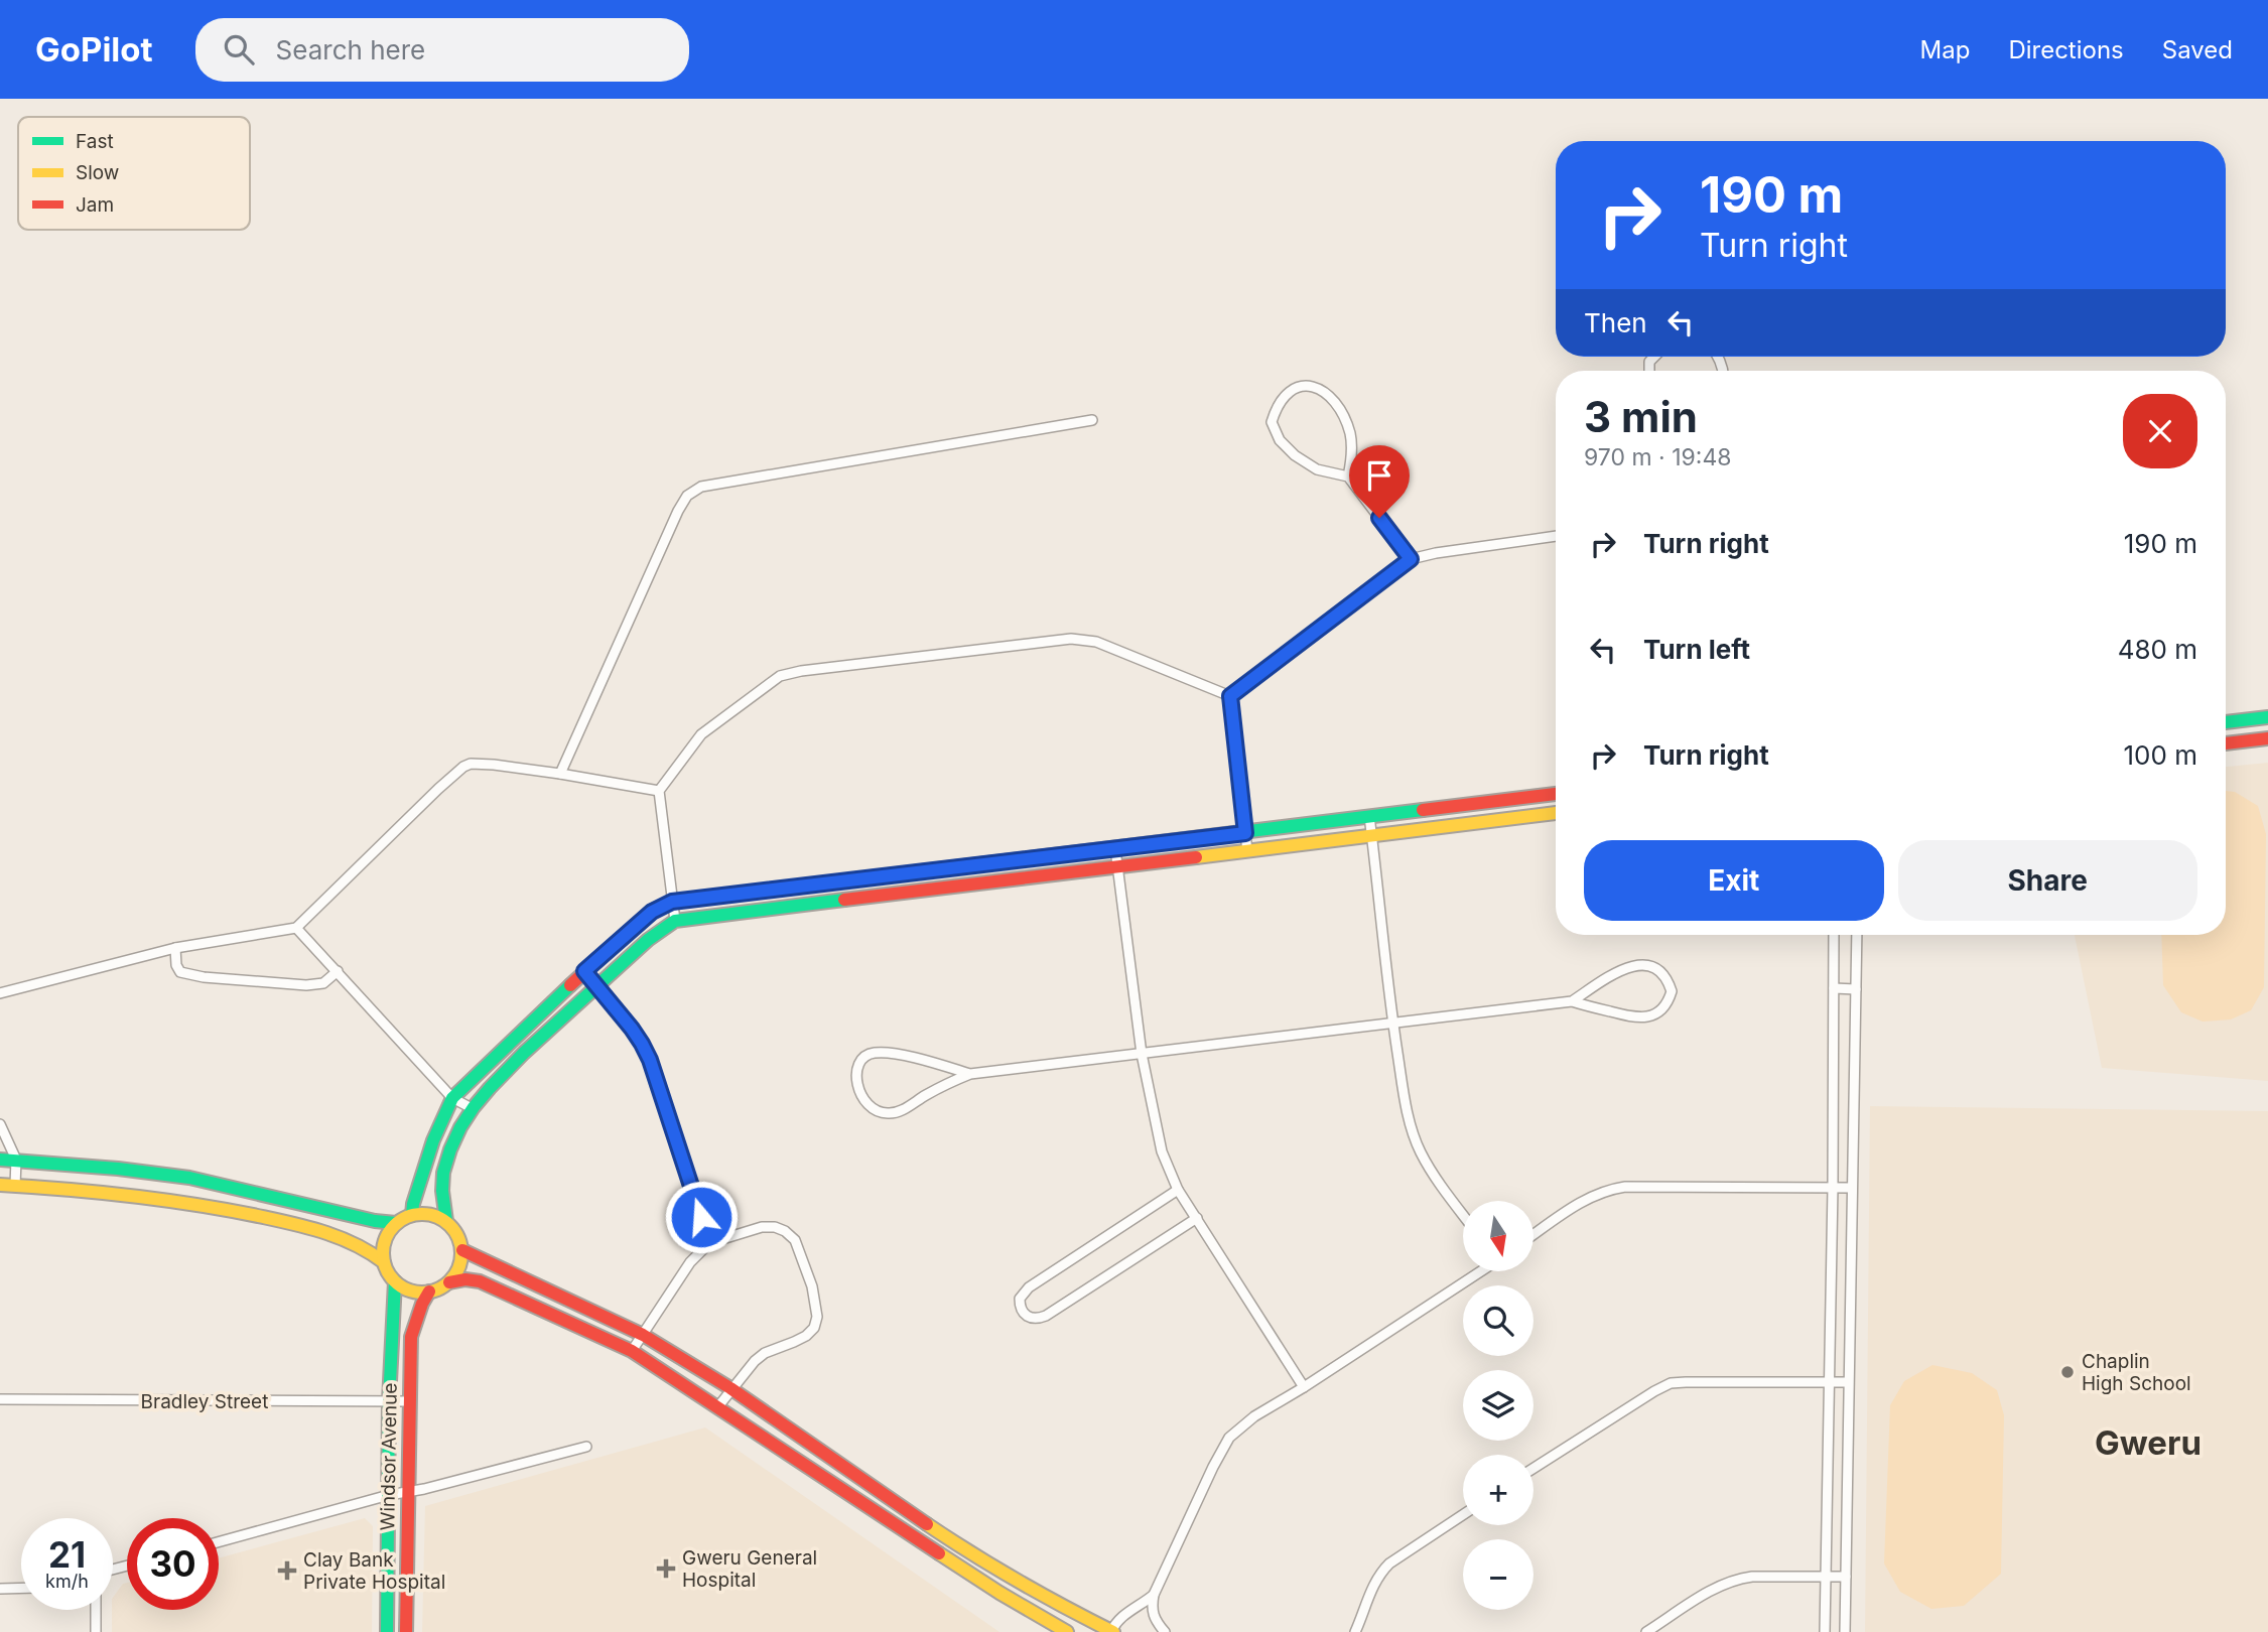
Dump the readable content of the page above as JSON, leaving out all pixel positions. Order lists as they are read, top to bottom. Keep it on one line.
{"streets":{"main road":["Windsor Avenue"],"street":["Bradley Street"]},"crossings":[["Bradley Street","Windsor Avenue"]],"districts":["Gweru"],"places":{"other":["Chaplin High School"],"health":["Gweru General Hospital","Clay Bank Private Hospital"]},"legend":["Fast","Slow","Jam"],"north":"bottom","page":{"header":"GoPilot","search":"Search here","nav":["Map","Directions","Saved"],"turn":["190 m","Turn right"],"then":"Then","heading":["3 min","970 m · 19:48"],"list":[{"name":"Turn right","value":"190 m"},{"name":"Turn left","value":"480 m"},{"name":"Turn right","value":"100 m"}],"buttons":["Exit","Share"],"map_buttons":["+","−"],"speed":"21 km/h","limit":"30"}}
